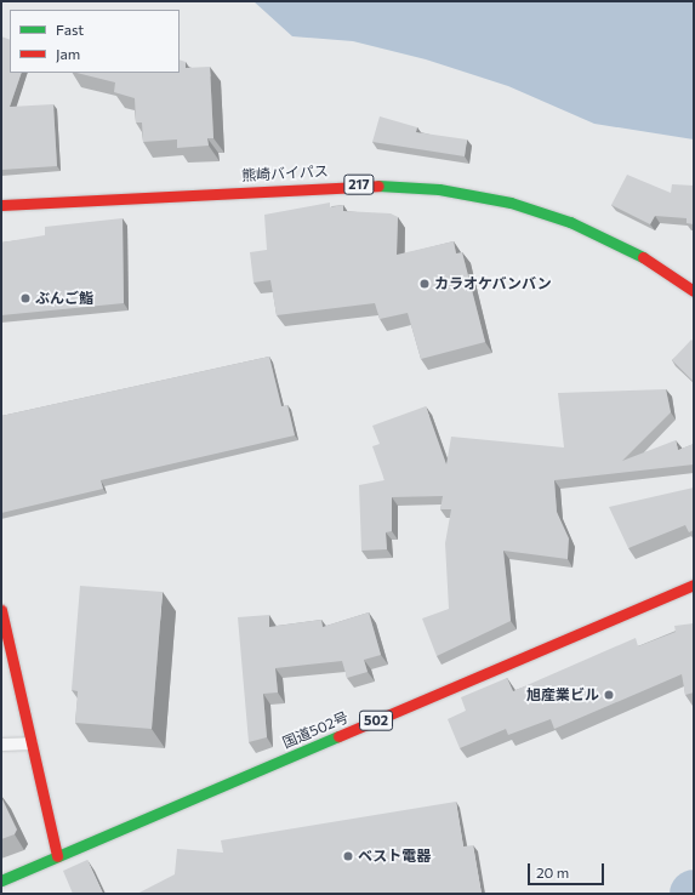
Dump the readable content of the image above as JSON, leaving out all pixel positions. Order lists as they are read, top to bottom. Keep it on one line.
{"streets":{"main road":["熊崎バイパス","217","502","国道502号"]},"places":["カラオケバンバン","ぶんご鮨","旭産業ビル","ベスト電器"],"legend":["Fast","Jam"],"scale_bar":"20 m"}
